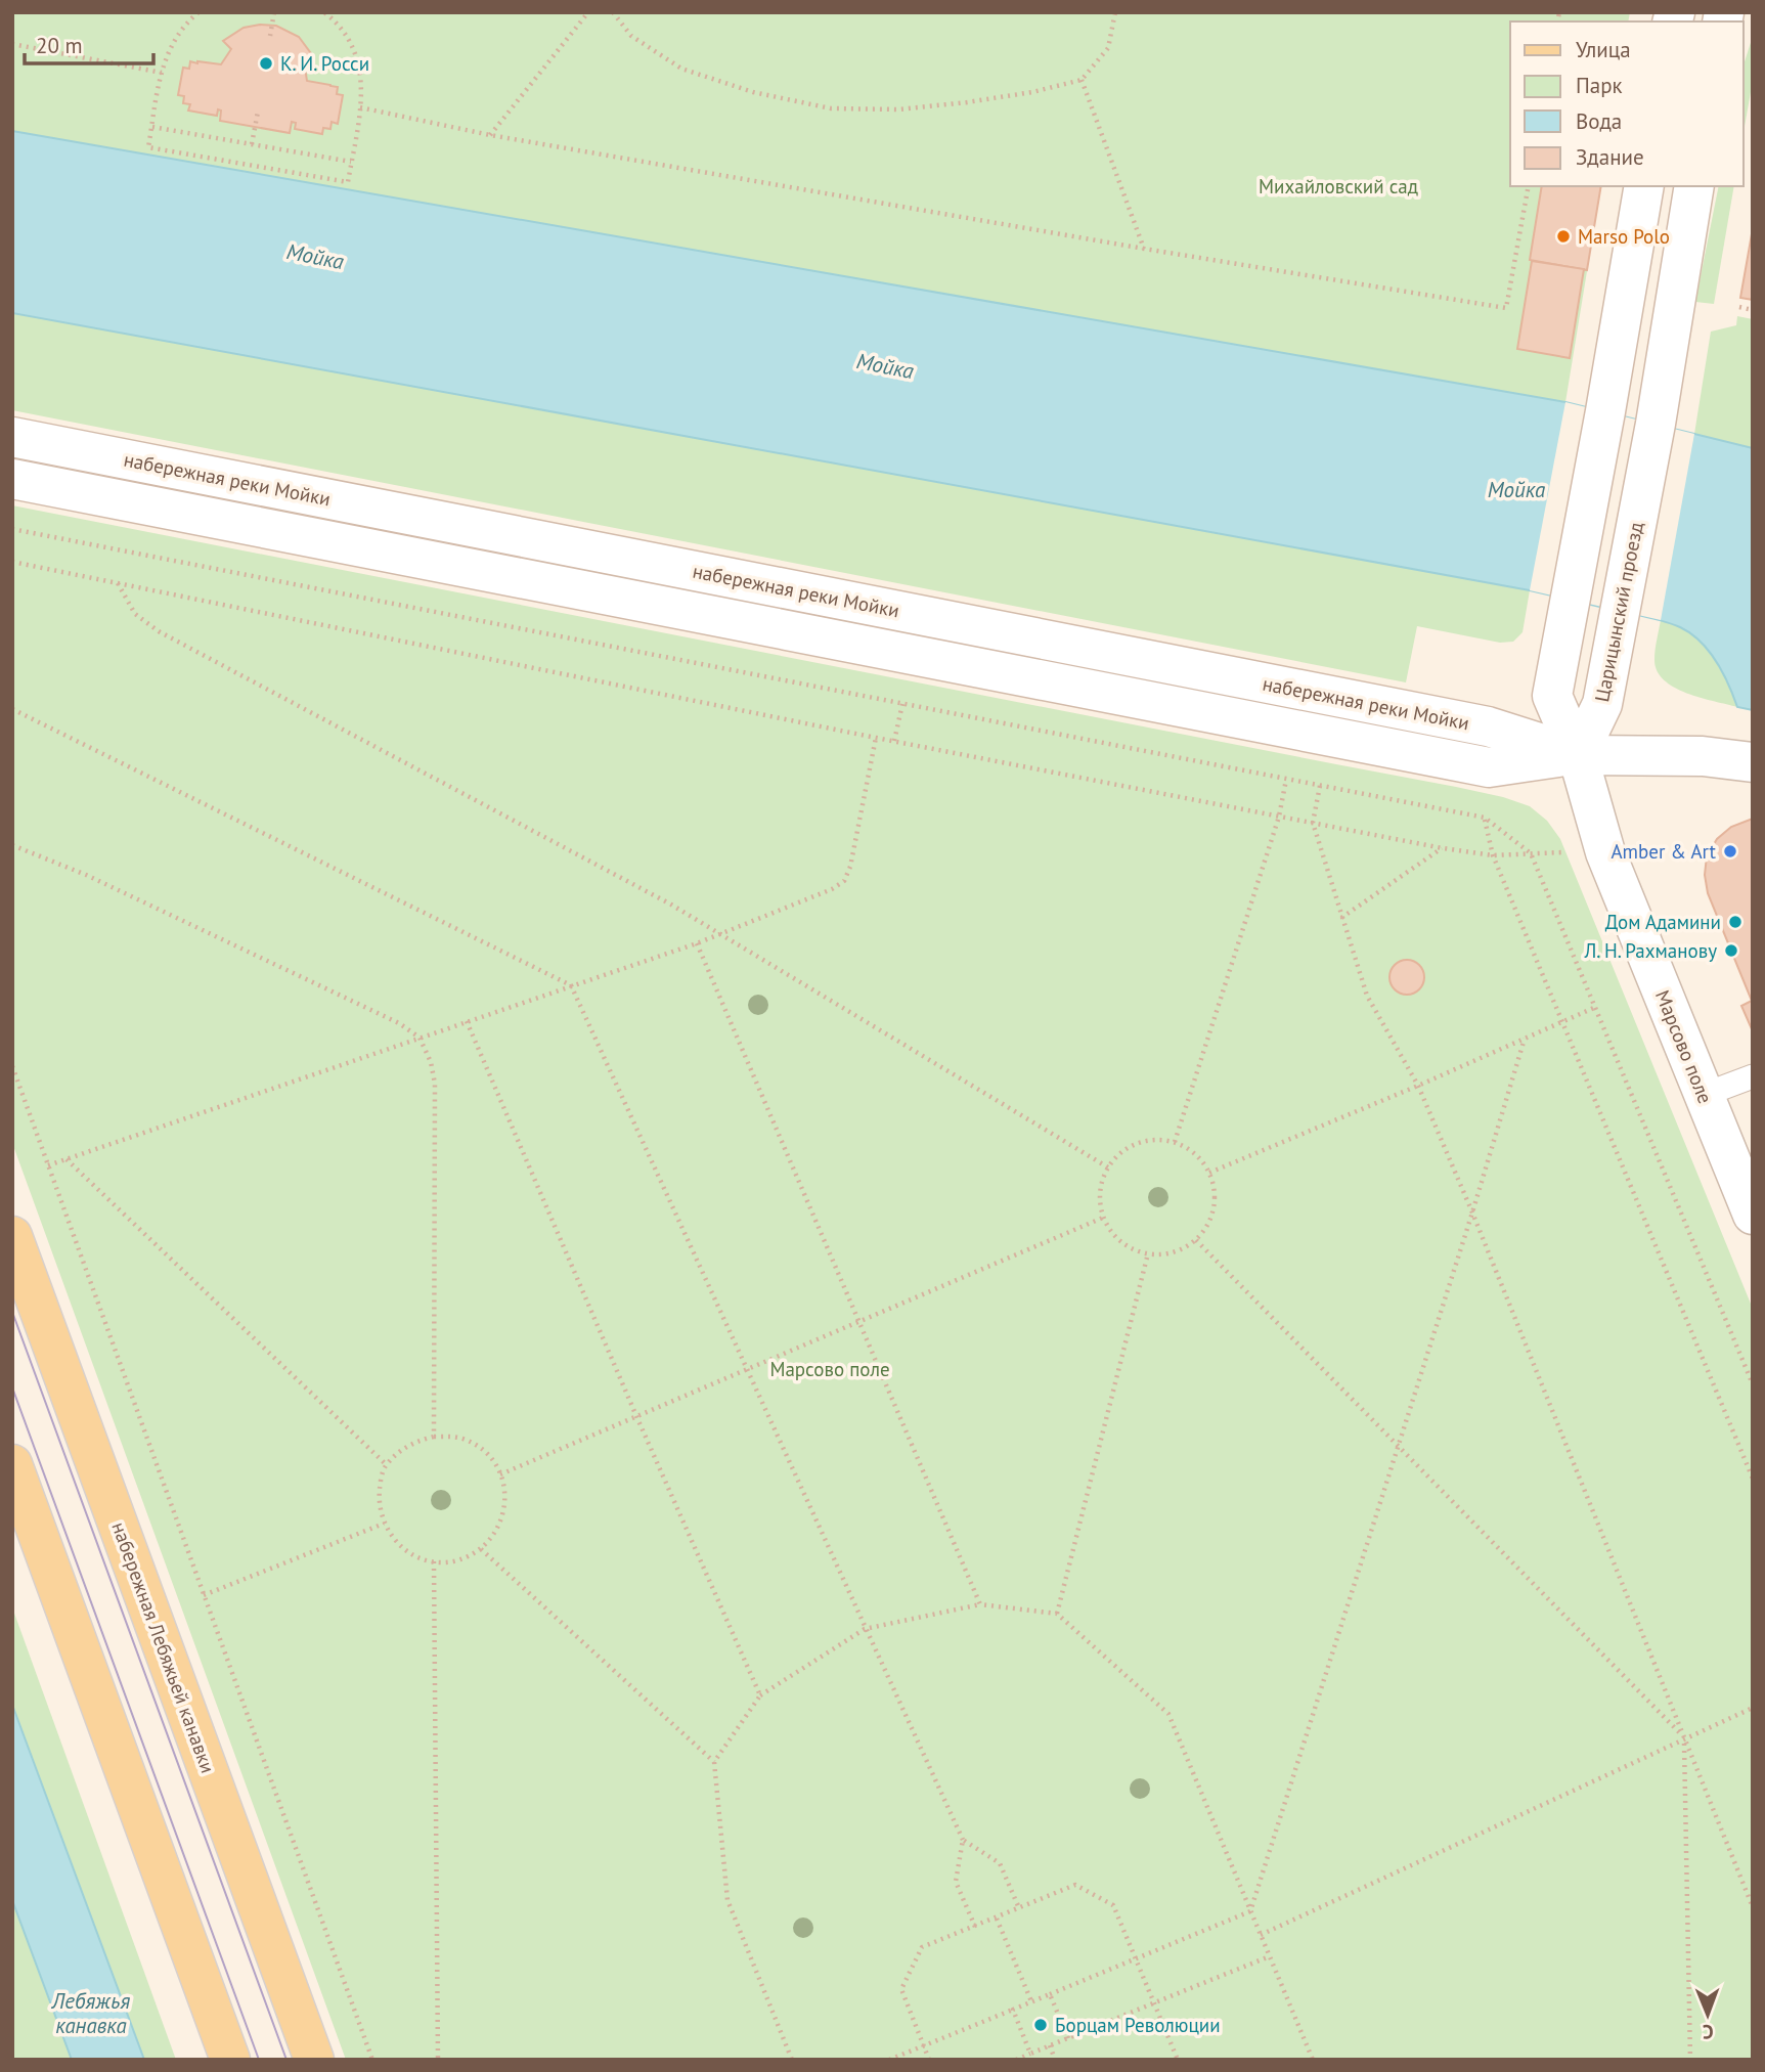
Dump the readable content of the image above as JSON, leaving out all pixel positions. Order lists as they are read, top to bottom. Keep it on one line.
{"streets":{"main road":["набережная реки Мойки","Царицынский проезд","Марсово поле","набережная Лебяжьей канавки"]},"crossings":[["набережная реки Мойки","Царицынский проезд"],["набережная реки Мойки","Марсово поле"],["Царицынский проезд","Марсово поле"]],"water":["Мойка","Лебяжья канавка"],"parks":["Михайловский сад","Марсово поле"],"places":["К. И. Росси","Marso Polo","Amber & Art","Дом Адамини","Л. Н. Рахманову","Борцам Революции"],"legend":["Улица","Парк","Вода","Здание"],"scale_bar":"20 m","north":"bottom"}
